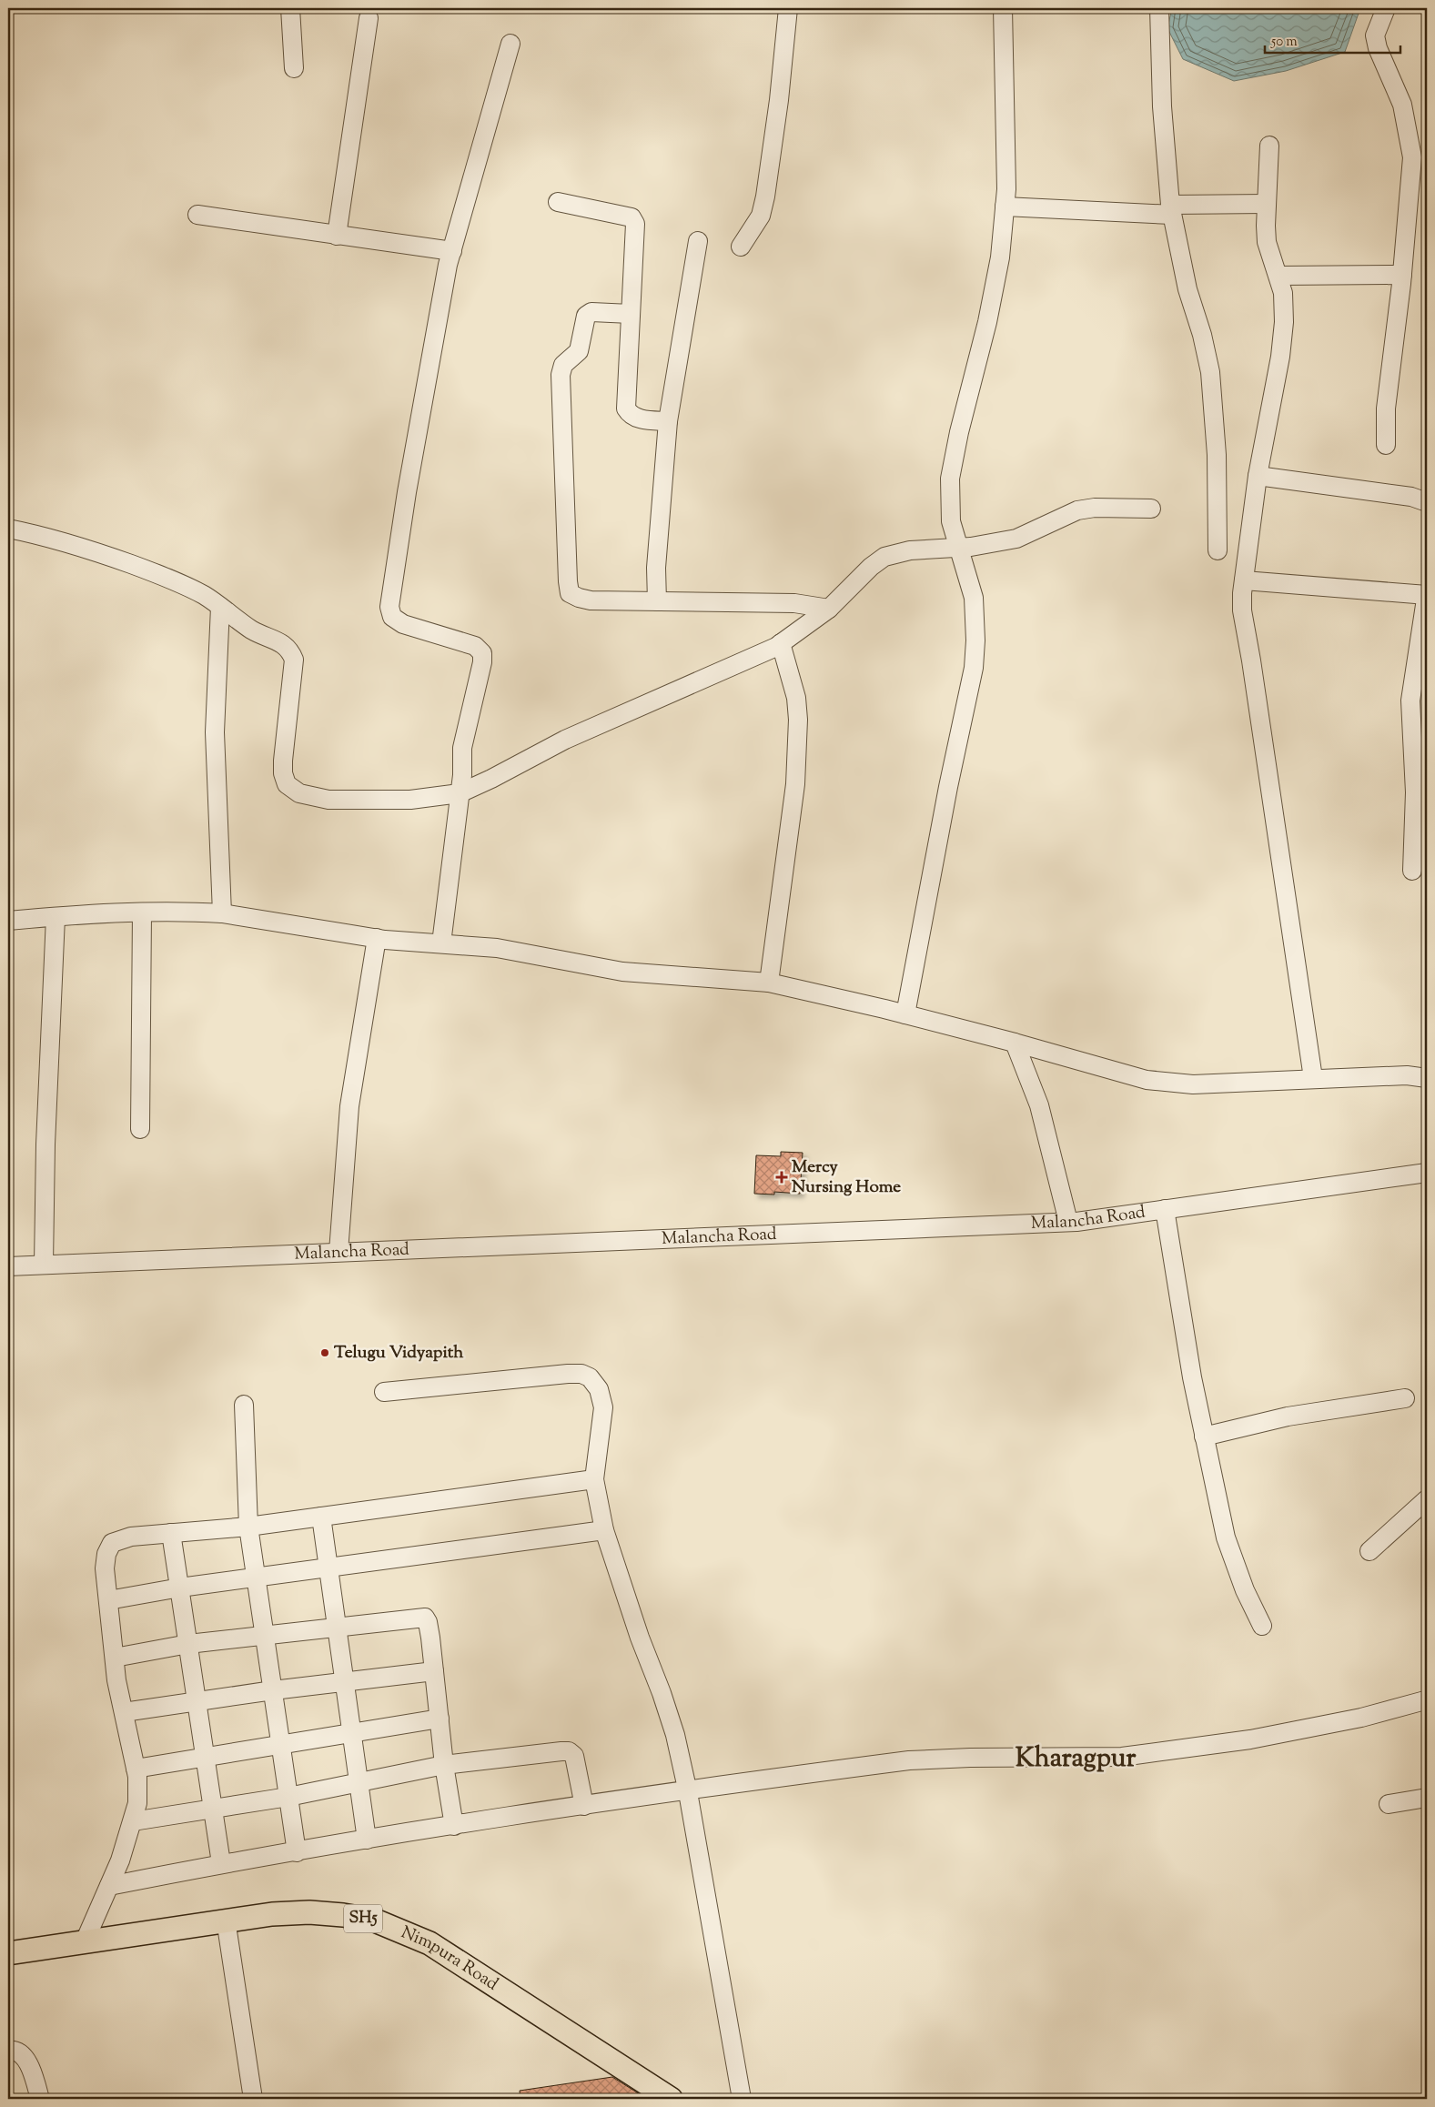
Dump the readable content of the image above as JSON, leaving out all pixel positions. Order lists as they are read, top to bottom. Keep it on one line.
{"streets":{"main road":["SH5","Nimpura Road"],"street":["Malancha Road"]},"districts":["Kharagpur"],"places":{"health":["Mercy Nursing Home"],"other":["Telugu Vidyapith"]},"scale_bar":"50 m"}
